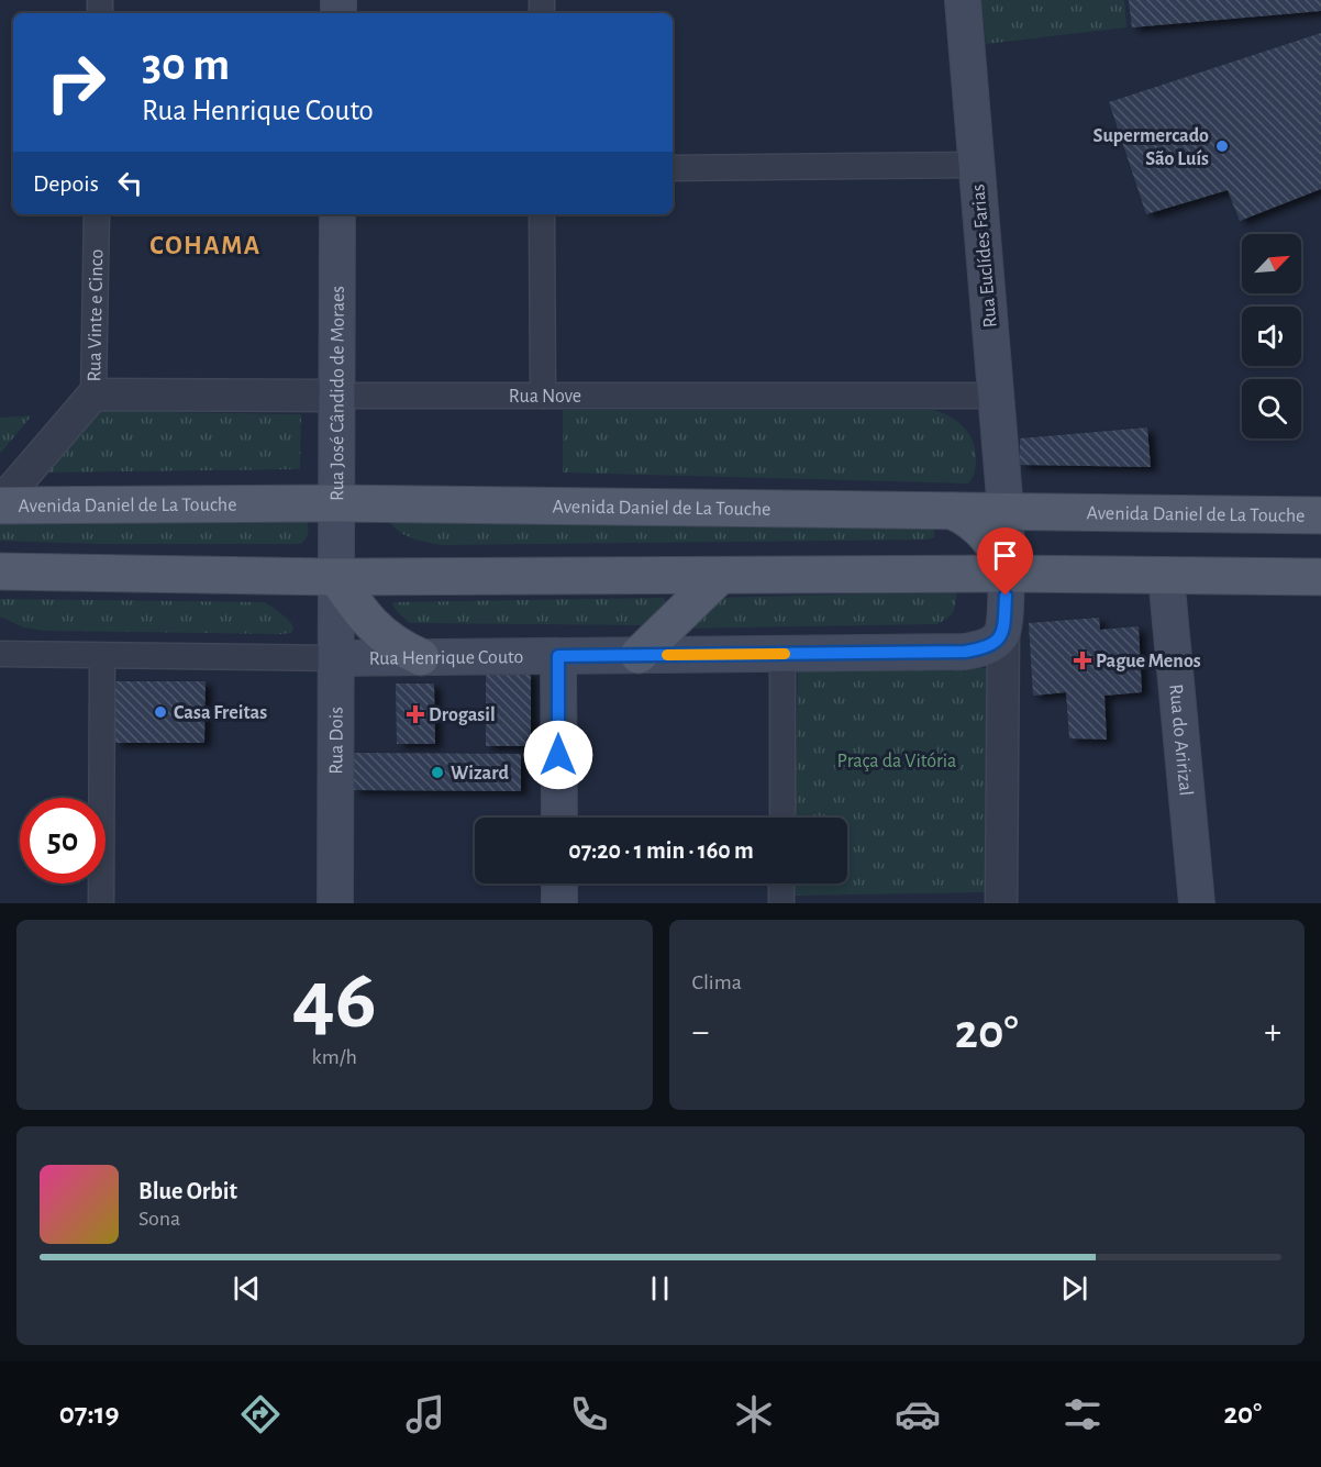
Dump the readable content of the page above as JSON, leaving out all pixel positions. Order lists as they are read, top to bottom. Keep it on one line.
{"streets":{"main road":["Rua Euclídes Farias","Rua José Cândido de Moraes","Avenida Daniel de La Touche","Rua Henrique Couto","Rua Dois","Rua do Aririzal"],"street":["Rua Vinte e Cinco","Rua Nove"]},"crossings":[["Rua Euclídes Farias","Rua Nove"],["Rua Euclídes Farias","Avenida Daniel de La Touche"],["Rua Vinte e Cinco","Rua Nove"],["Rua Vinte e Cinco","Avenida Daniel de La Touche"],["Rua José Cândido de Moraes","Rua Nove"],["Rua José Cândido de Moraes","Avenida Daniel de La Touche"],["Rua José Cândido de Moraes","Rua Dois"],["Rua Henrique Couto","Rua Dois"]],"districts":["COHAMA"],"parks":["Praça da Vitória"],"places":{"other":["Supermercado São Luís","Casa Freitas","Wizard"],"health":["Pague Menos","Drogasil"]},"north":"top right","page":{"turn":["30 m","Rua Henrique Couto"],"then":"Depois","limit":"50","trip":"07:20 · 1 min · 160 m","tile":[["46","km/h"],"Clima"],"heat":["−","20°","+"],"song":["Blue Orbit","Sona"],"tabs":["07:19","20°"]}}
